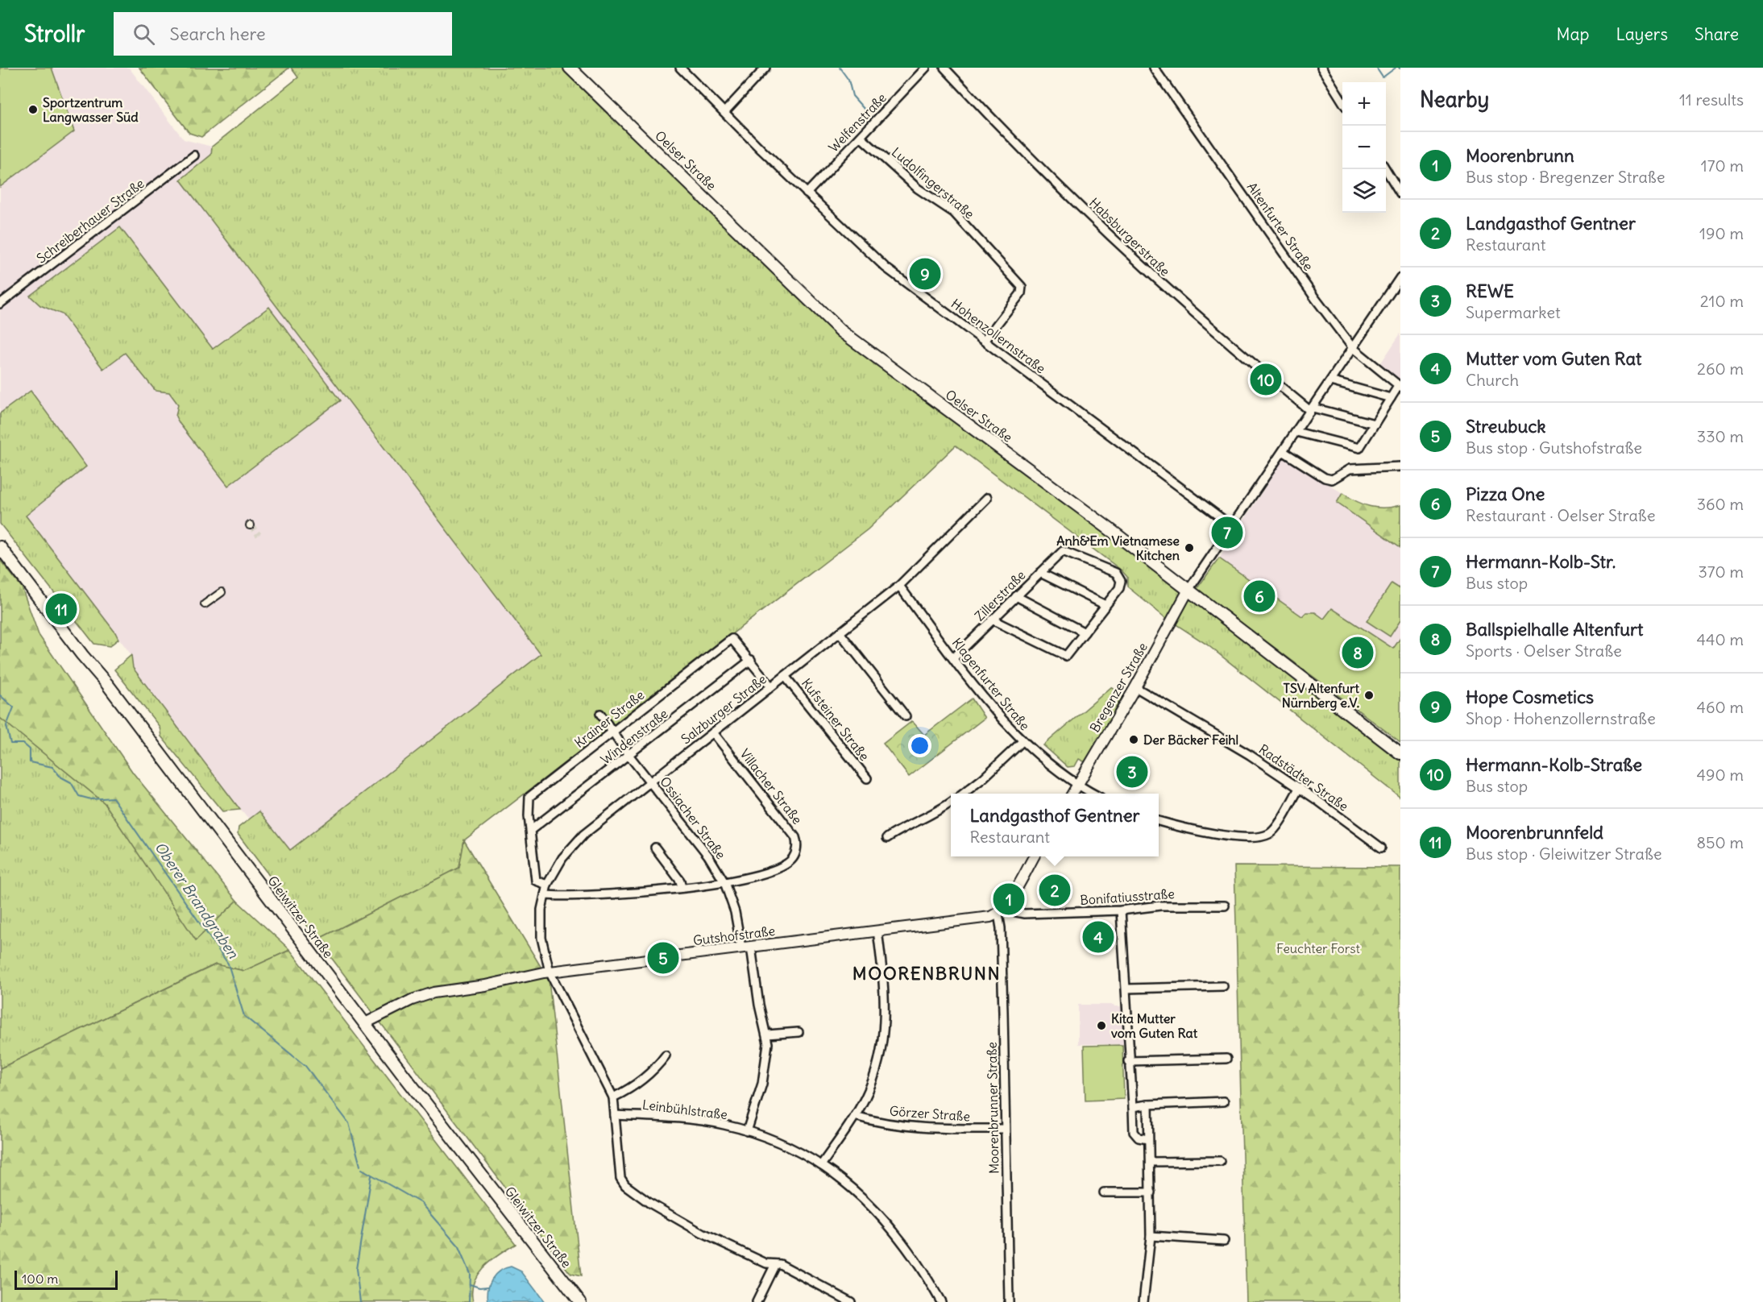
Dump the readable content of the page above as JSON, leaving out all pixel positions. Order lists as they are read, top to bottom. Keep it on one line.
{"streets":{"main road":["Oelser Straße","Gleiwitzer Straße"],"street":["Welfenstraße","Ludolfingerstraße","Schreiberhauer Straße","Altenfurter Straße","Habsburgerstraße","Hohenzollernstraße","Zillerstraße","Klagenfurter Straße","Bregenzer Straße","Salzburger Straße","Krainer Straße","Kufsteiner Straße","Windenstraße","Radstädter Straße","Villacher Straße","Ossiacher Straße","Bonifatiusstraße","Gutshofstraße","Moorenbrunner Straße","Leinbühlstraße","Görzer Straße"]},"crossings":[["Welfenstraße","Ludolfingerstraße"],["Welfenstraße","Hohenzollernstraße"],["Oelser Straße","Bregenzer Straße"],["Ludolfingerstraße","Hohenzollernstraße"],["Zillerstraße","Klagenfurter Straße"],["Klagenfurter Straße","Bregenzer Straße"],["Klagenfurter Straße","Salzburger Straße"],["Bregenzer Straße","Radstädter Straße"],["Salzburger Straße","Krainer Straße"],["Salzburger Straße","Kufsteiner Straße"],["Salzburger Straße","Villacher Straße"],["Salzburger Straße","Ossiacher Straße"],["Salzburger Straße","Gutshofstraße"],["Salzburger Straße","Leinbühlstraße"],["Krainer Straße","Windenstraße"],["Krainer Straße","Ossiacher Straße"],["Windenstraße","Ossiacher Straße"],["Villacher Straße","Ossiacher Straße"],["Ossiacher Straße","Gutshofstraße"],["Ossiacher Straße","Leinbühlstraße"],["Gleiwitzer Straße","Gutshofstraße"],["Gutshofstraße","Moorenbrunner Straße"],["Moorenbrunner Straße","Görzer Straße"]],"districts":["MOORENBRUNN"],"water":["Oberer Brandgraben"],"parks":["Feuchter Forst"],"places":["Sportzentrum Langwasser Süd","Anh&Em Vietnamese Kitchen","TSV Altenfurt Nürnberg e.V.","Der Bäcker Feihl","Kita Mutter vom Guten Rat"],"scale_bar":"100 m","page":{"header":"Strollr","search":"Search here","nav":["Map","Layers","Share"],"heading":["Nearby","11 results"],"map_buttons":["+","−"],"list":[{"mark":"1","name":"Moorenbrunn","note":"Bus stop · Bregenzer Straße","value":"170 m"},{"mark":"2","name":"Landgasthof Gentner","note":"Restaurant","value":"190 m"},{"mark":"3","name":"REWE","note":"Supermarket","value":"210 m"},{"mark":"4","name":"Mutter vom Guten Rat","note":"Church","value":"260 m"},{"mark":"5","name":"Streubuck","note":"Bus stop · Gutshofstraße","value":"330 m"},{"mark":"6","name":"Pizza One","note":"Restaurant · Oelser Straße","value":"360 m"},{"mark":"7","name":"Hermann-Kolb-Str.","note":"Bus stop","value":"370 m"},{"mark":"8","name":"Ballspielhalle Altenfurt","note":"Sports · Oelser Straße","value":"440 m"},{"mark":"9","name":"Hope Cosmetics","note":"Shop · Hohenzollernstraße","value":"460 m"},{"mark":"10","name":"Hermann-Kolb-Straße","note":"Bus stop","value":"490 m"},{"mark":"11","name":"Moorenbrunnfeld","note":"Bus stop · Gleiwitzer Straße","value":"850 m"}],"pins":["9","10","7","6","11","8","3","2","1","4","5"],"popup":["Landgasthof Gentner","Restaurant"],"scale":"100 m"}}
